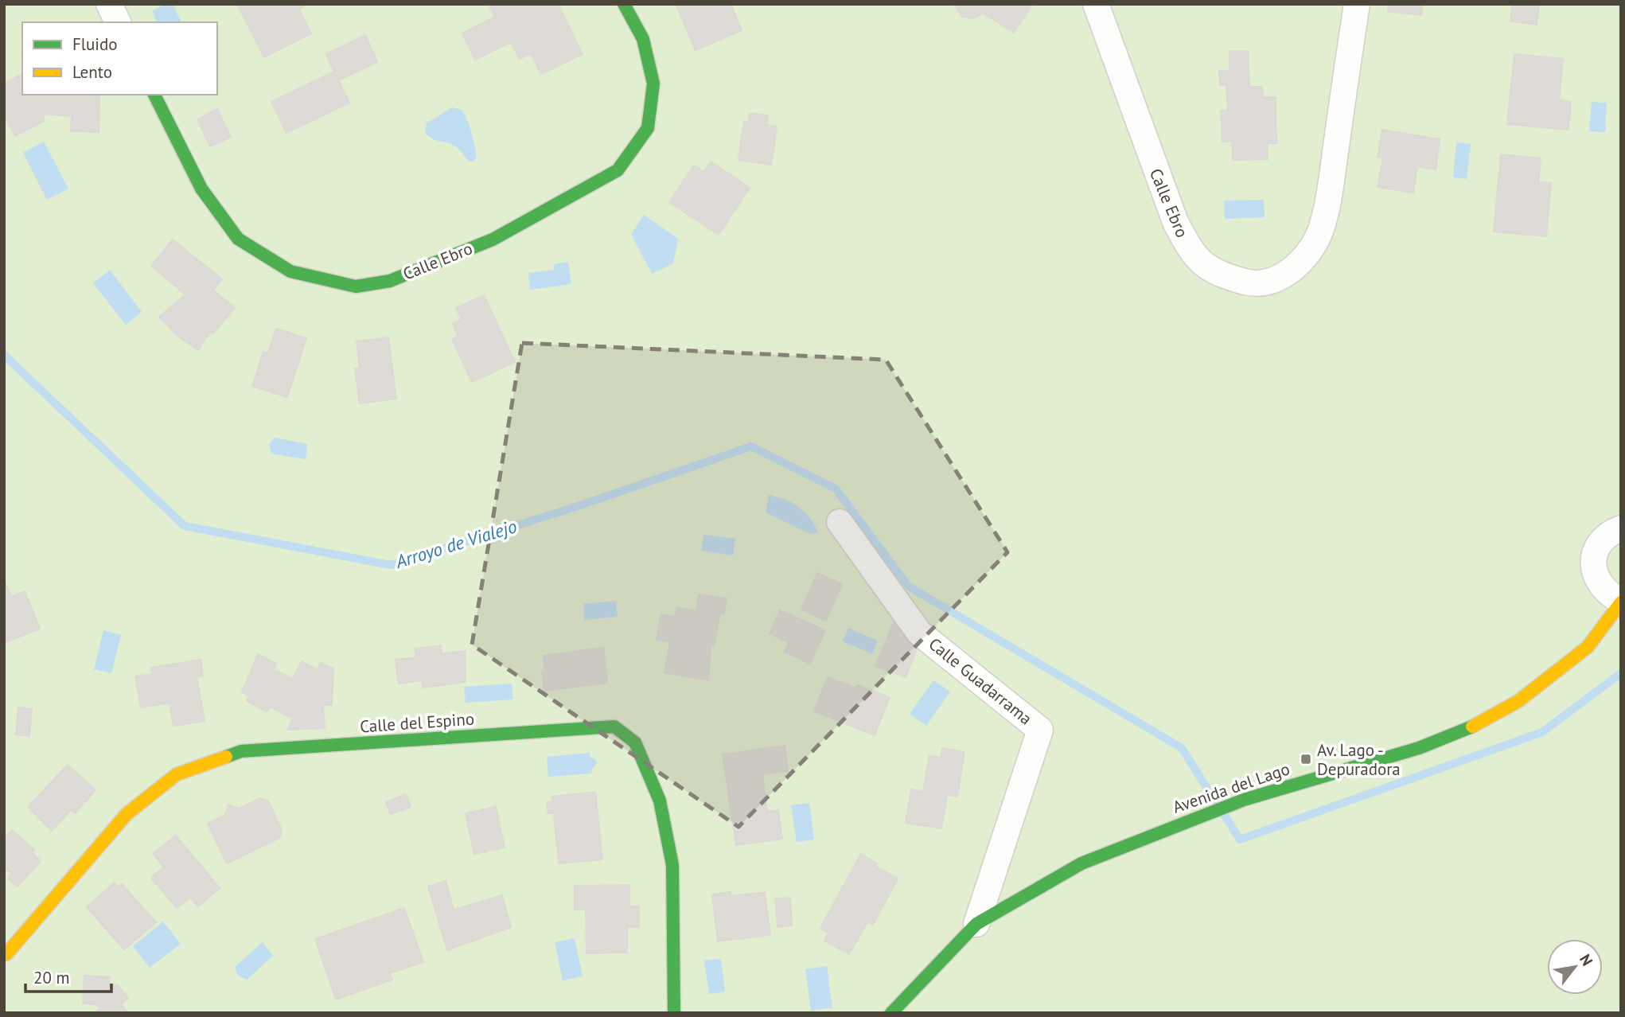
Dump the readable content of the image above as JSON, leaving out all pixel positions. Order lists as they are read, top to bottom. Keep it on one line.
{"streets":{"street":["Calle Ebro","Calle Guadarrama","Calle del Espino","Avenida del Lago"]},"crossings":[["Calle Guadarrama","Avenida del Lago"]],"water":["Arroyo de Vialejo"],"places":{"transit":["Av. Lago - Depuradora"]},"legend":["Fluido","Lento"],"scale_bar":"20 m","north":"top right"}
